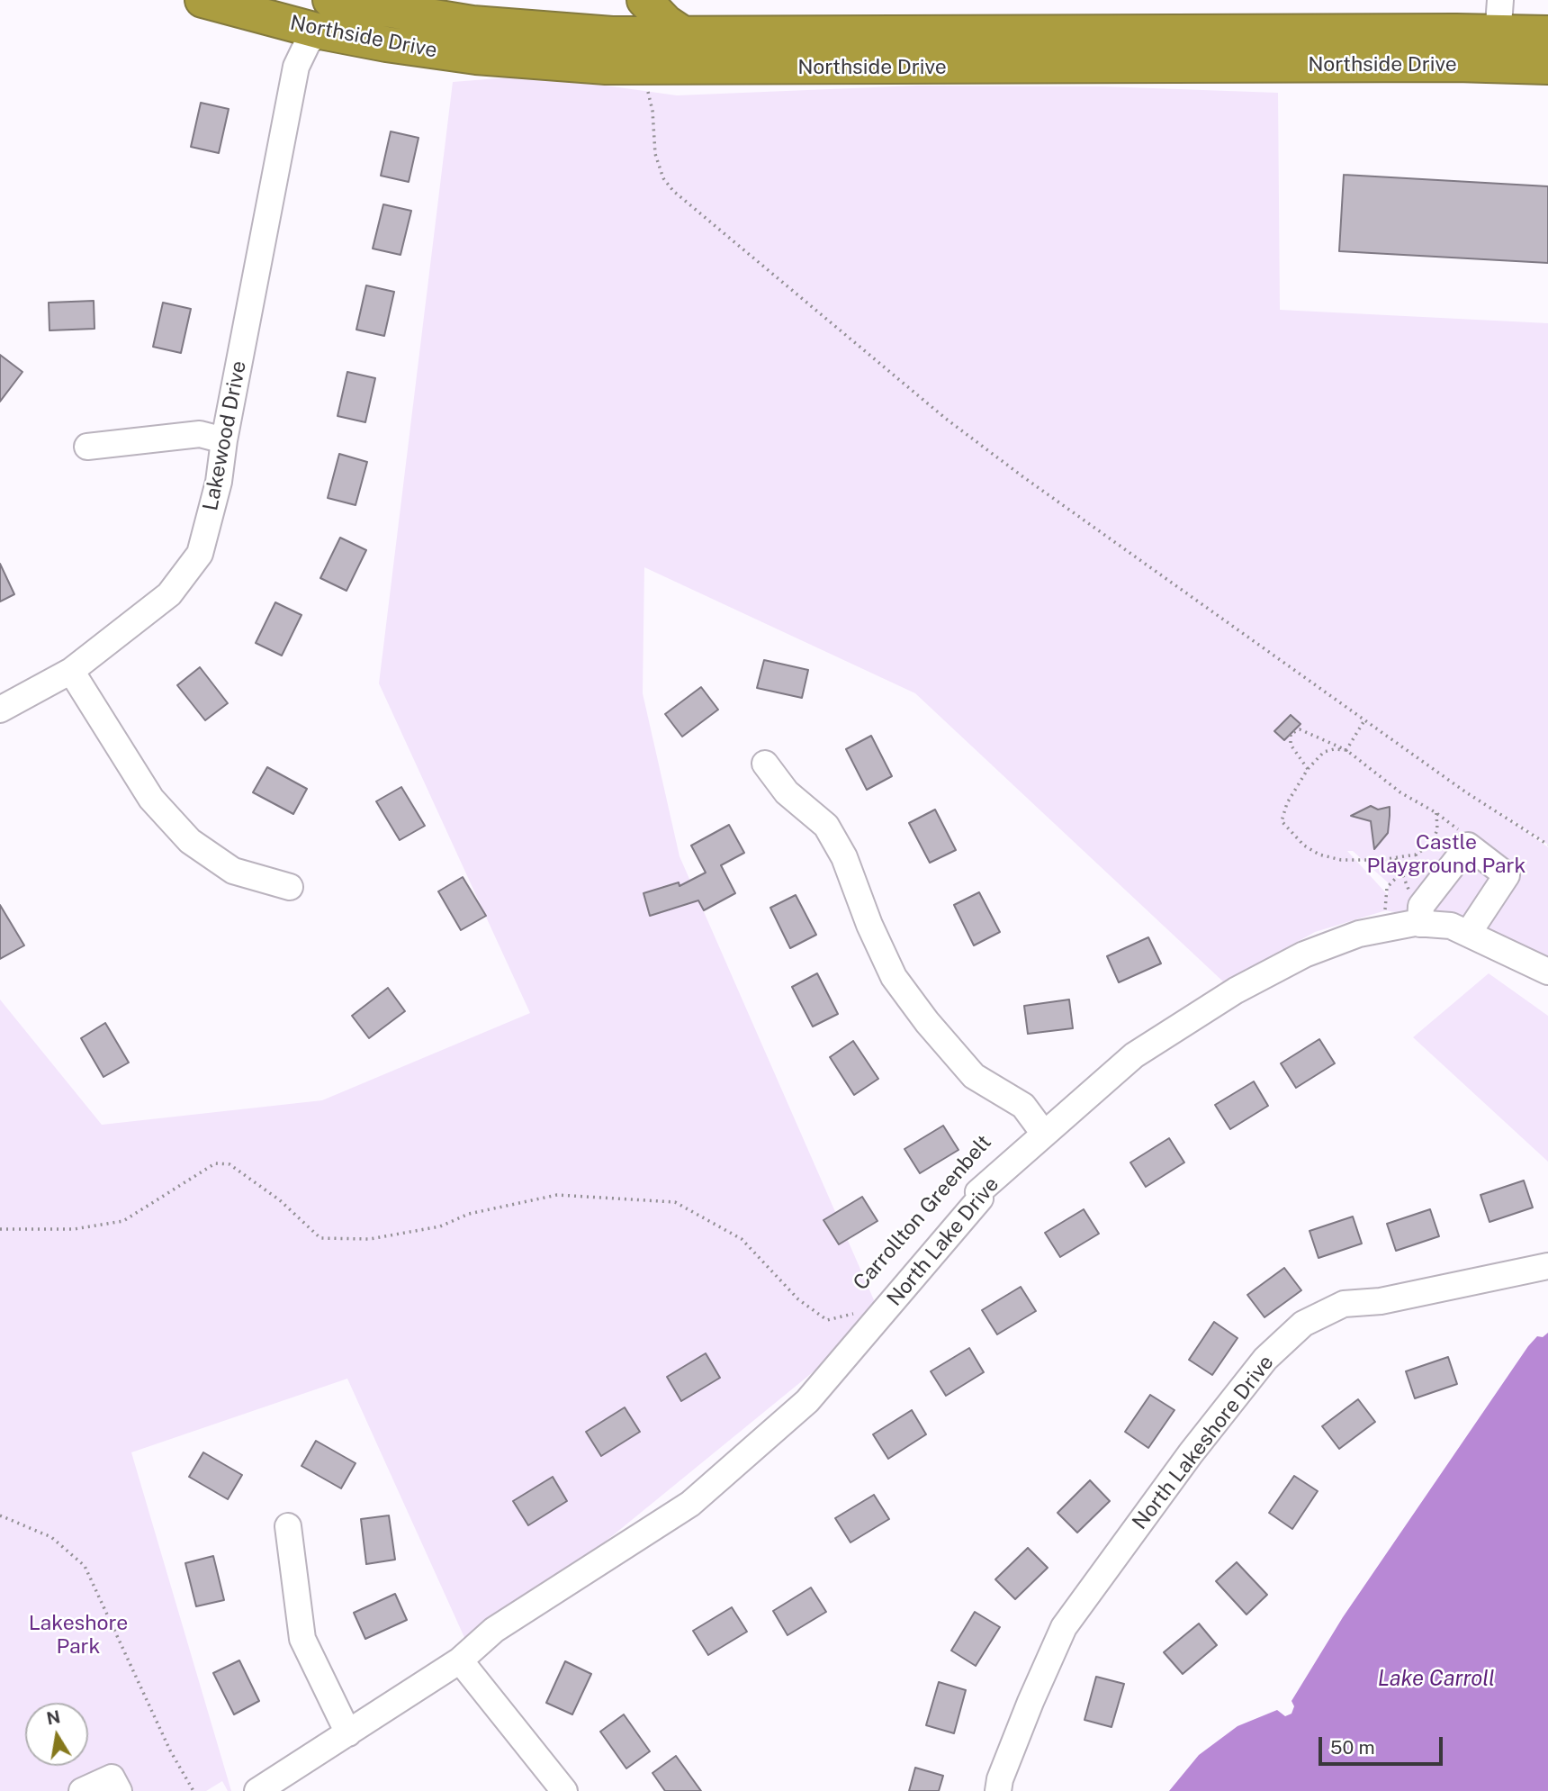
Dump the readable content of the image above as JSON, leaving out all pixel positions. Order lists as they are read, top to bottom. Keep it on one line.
{"streets":{"highway":["Northside Drive"],"street":["Lakewood Drive","North Lake Drive","North Lakeshore Drive"],"path":["Carrollton Greenbelt"]},"crossings":[["Northside Drive","Lakewood Drive"]],"water":["Lake Carroll"],"parks":["Castle Playground Park","Lakeshore Park"],"scale_bar":"50 m","north":"top"}
